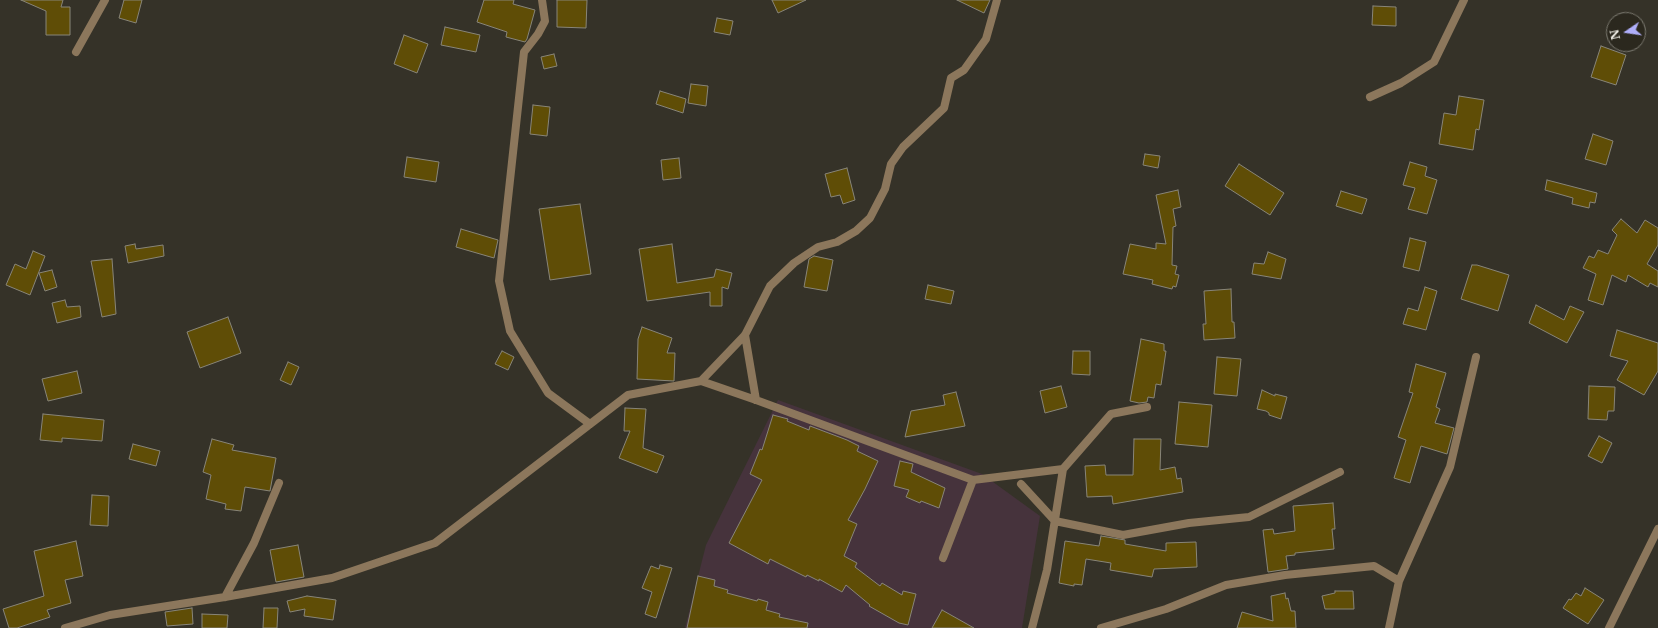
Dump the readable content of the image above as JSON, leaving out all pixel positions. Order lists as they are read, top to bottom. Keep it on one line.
{"north":"left"}
